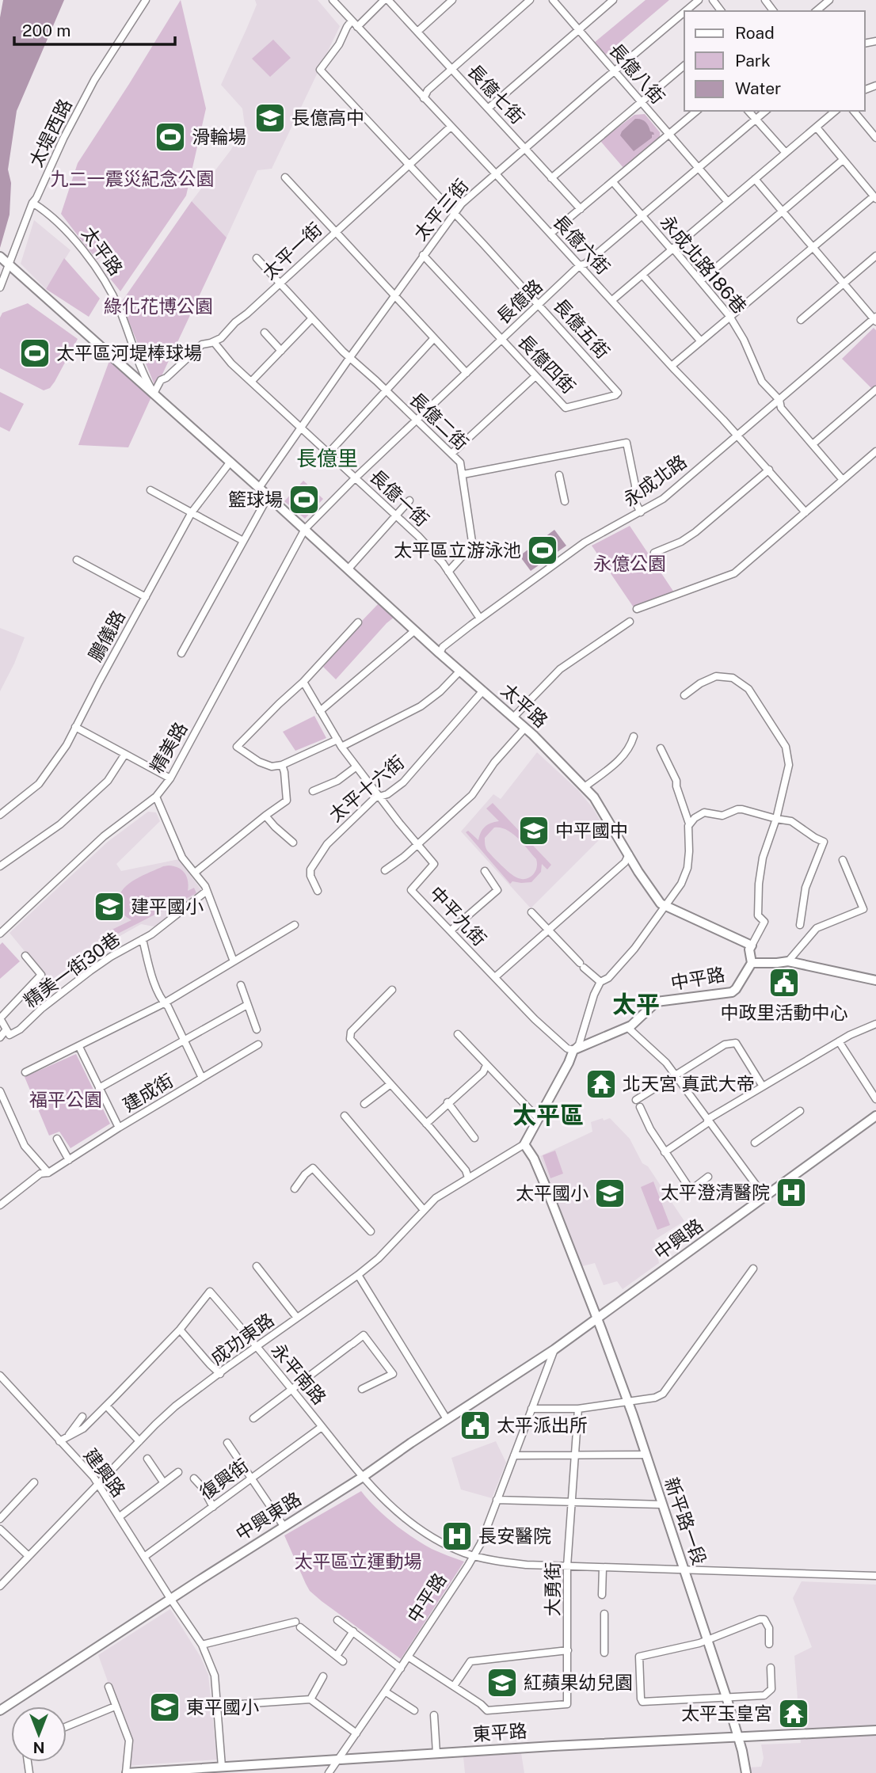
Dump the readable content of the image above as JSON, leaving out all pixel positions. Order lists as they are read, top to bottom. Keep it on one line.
{"streets":{"street":["長億八街","長億七街","太堤西路","太平三街","長億六街","太平路","太平一街","永成北路186巷","長億路","長億五街","長億四街","長億二街","永成北路","長億一街","鵬儀路","精美路","太平十六街","中平九街","精美一街30巷","中平路","建成街","中興路","成功東路","永平南路","建興路","復興街","中興東路","新平路一段","大勇街","東平路"]},"crossings":[["長億八街","太平三街"],["長億八街","長億路"],["長億七街","太平三街"],["太堤西路","太平路"],["太平三街","長億六街"],["太平三街","太平路"],["太平三街","長億五街"],["太平三街","長億四街"],["太平三街","長億二街"],["太平三街","長億一街"],["長億六街","太平一街"],["長億六街","長億路"],["長億六街","長億五街"],["長億六街","永成北路"],["太平路","太平一街"],["太平路","長億路"],["太平路","永成北路"],["太平路","鵬儀路"],["太平路","精美路"],["太平路","太平十六街"],["太平一街","長億五街"],["太平一街","長億二街"],["太平一街","長億一街"],["永成北路186巷","長億路"],["永成北路186巷","永成北路"],["長億路","長億五街"],["長億路","長億四街"],["長億路","長億二街"],["長億路","長億一街"],["長億路","精美路"],["長億五街","長億四街"],["長億二街","長億一街"],["永成北路","長億一街"],["太平十六街","中平九街"],["中平九街","中平路"],["中平路","中興路"],["中平路","永平南路"],["中平路","中興東路"],["中平路","東平路"],["中興路","中興東路"],["中興路","新平路一段"],["成功東路","永平南路"],["成功東路","建興路"],["成功東路","新平路一段"],["永平南路","復興街"],["永平南路","中興東路"],["永平南路","新平路一段"],["永平南路","大勇街"],["建興路","復興街"],["建興路","中興東路"],["建興路","東平路"],["新平路一段","東平路"]],"districts":["長億里","太平","太平區"],"parks":["九二一震災紀念公園","綠化花博公園","永億公園","福平公園","太平區立運動場"],"places":{"school or university":["長億高中","中平國中","建平國小","太平國小","紅蘋果幼兒園","東平國小"],"sports":["滑輪場","太平區河堤棒球場","籃球場","太平區立游泳池"],"public building":["中政里活動中心","太平派出所"],"temple":["北天宮 真武大帝","太平玉皇宮"],"hospital":["太平澄清醫院","長安醫院"]},"legend":["Road","Park","Water"],"scale_bar":"200 m","north":"bottom"}
